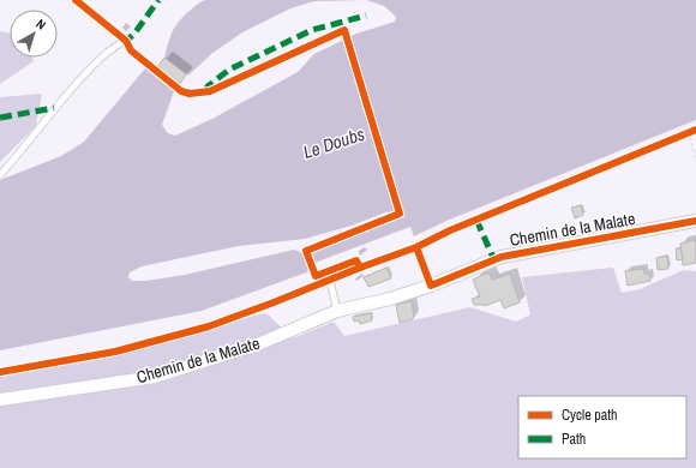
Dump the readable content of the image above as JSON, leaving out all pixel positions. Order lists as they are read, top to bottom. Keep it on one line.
{"streets":{"street":["Chemin de la Malate"]},"water":["Le Doubs"],"legend":["Cycle path","Path"],"north":"top right"}
